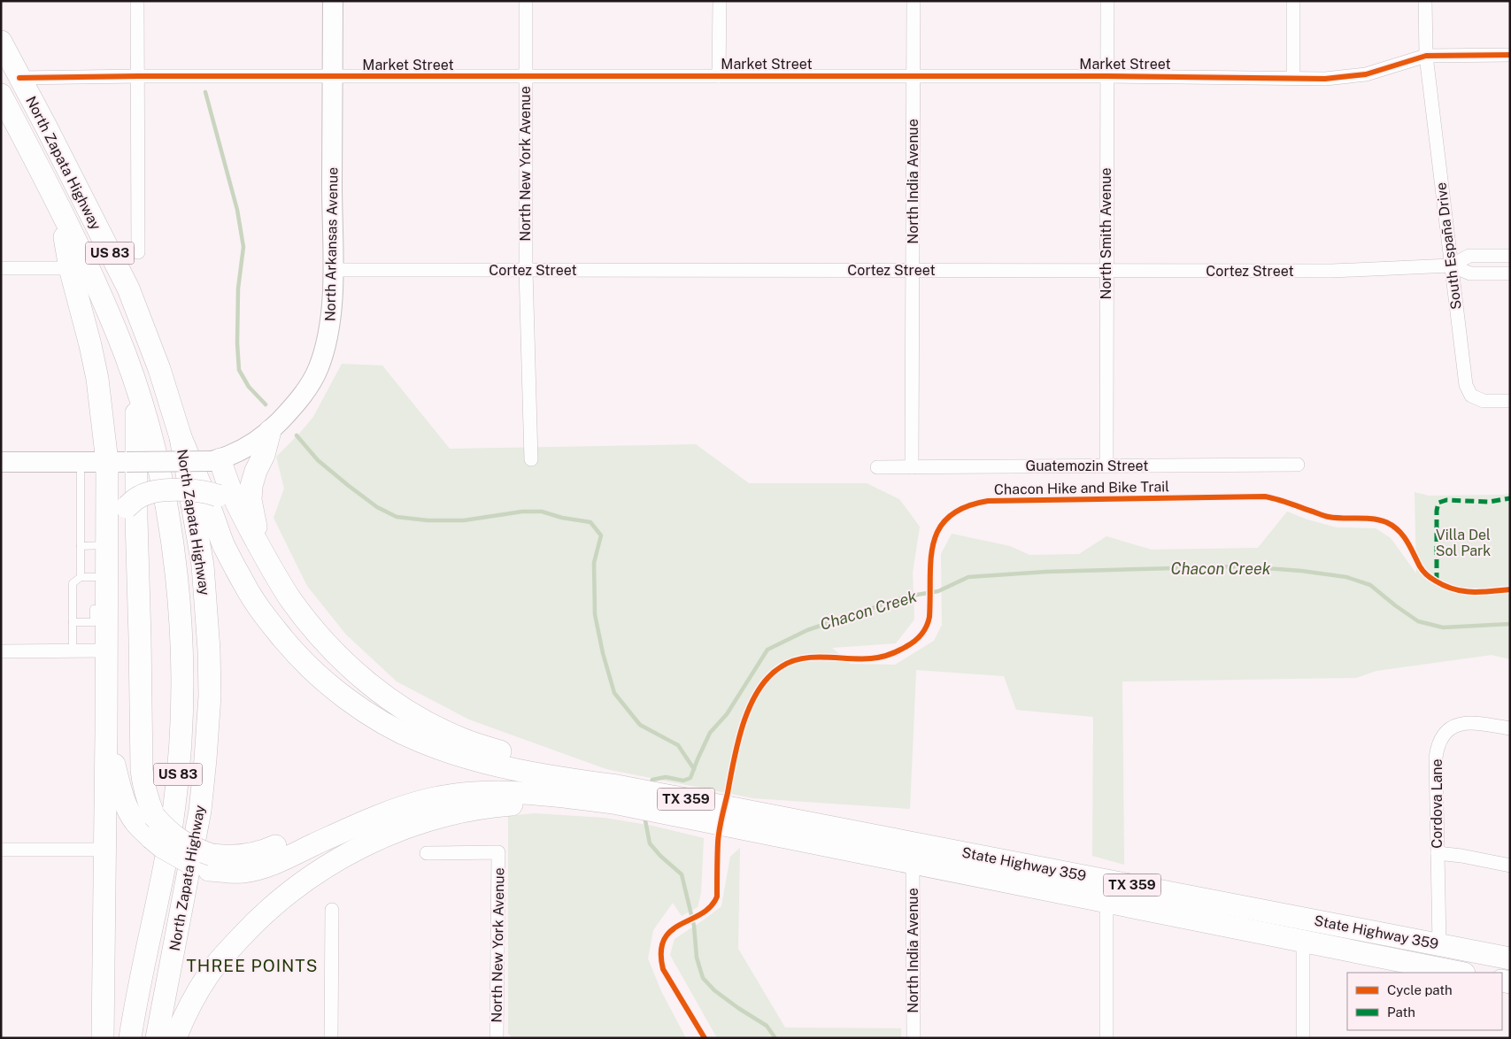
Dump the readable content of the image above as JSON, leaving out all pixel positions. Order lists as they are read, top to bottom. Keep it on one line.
{"streets":{"main road":["North Zapata Highway","North Arkansas Avenue","US 83","TX 359","State Highway 359"],"street":["Market Street","North New York Avenue","North India Avenue","North Smith Avenue","South España Drive","Cortez Street","Guatemozin Street","Cordova Lane"],"cycle path":["Chacon Hike and Bike Trail"]},"crossings":[["Market Street","North Zapata Highway"],["Market Street","North New York Avenue"],["Market Street","North India Avenue"],["Market Street","North Smith Avenue"],["Market Street","North Arkansas Avenue"],["Market Street","South España Drive"],["North New York Avenue","Cortez Street"],["North India Avenue","Cortez Street"],["North India Avenue","Guatemozin Street"],["North India Avenue","State Highway 359"],["North Smith Avenue","Cortez Street"],["North Smith Avenue","Guatemozin Street"],["North Arkansas Avenue","Cortez Street"],["South España Drive","Cortez Street"],["Cordova Lane","State Highway 359"]],"districts":["THREE POINTS"],"water":["Chacon Creek"],"parks":["Villa Del Sol Park"],"legend":["Cycle path","Path"]}
